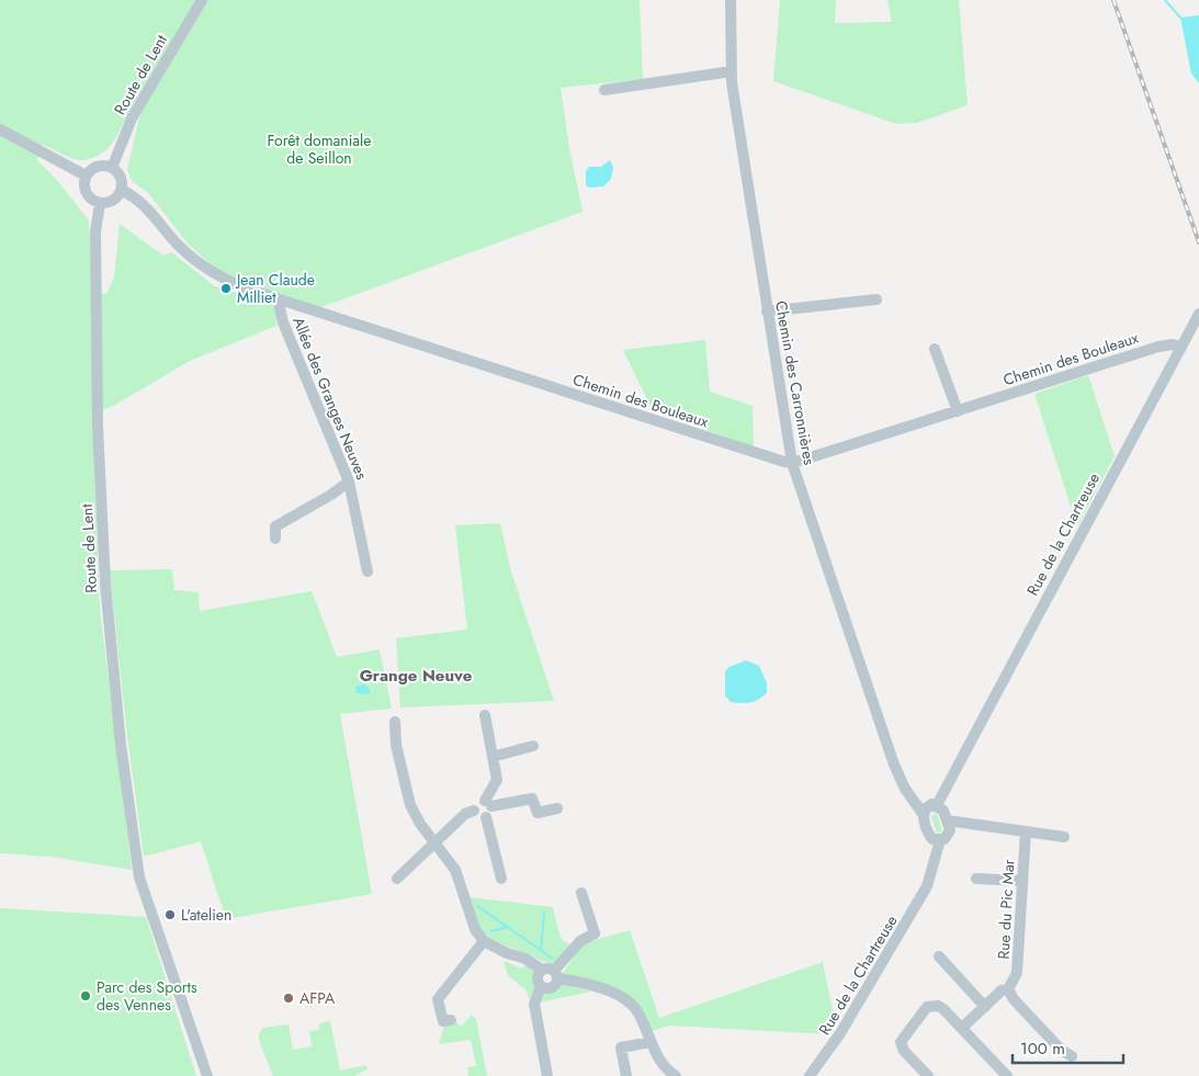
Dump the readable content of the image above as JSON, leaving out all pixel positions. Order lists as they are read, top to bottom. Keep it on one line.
{"streets":{"street":["Route de Lent","Chemin des Bouleaux","Chemin des Carronnières","Allée des Granges Neuves","Rue de la Chartreuse","Rue du Pic Mar"]},"crossings":[["Route de Lent","Chemin des Bouleaux"],["Chemin des Bouleaux","Chemin des Carronnières"],["Chemin des Bouleaux","Allée des Granges Neuves"],["Chemin des Bouleaux","Rue de la Chartreuse"],["Chemin des Carronnières","Rue de la Chartreuse"]],"districts":["Grange Neuve"],"parks":["Forêt domaniale de Seillon"],"places":["Jean Claude Milliet","L'atelien","Parc des Sports des Vennes","AFPA"],"scale_bar":"100 m"}
